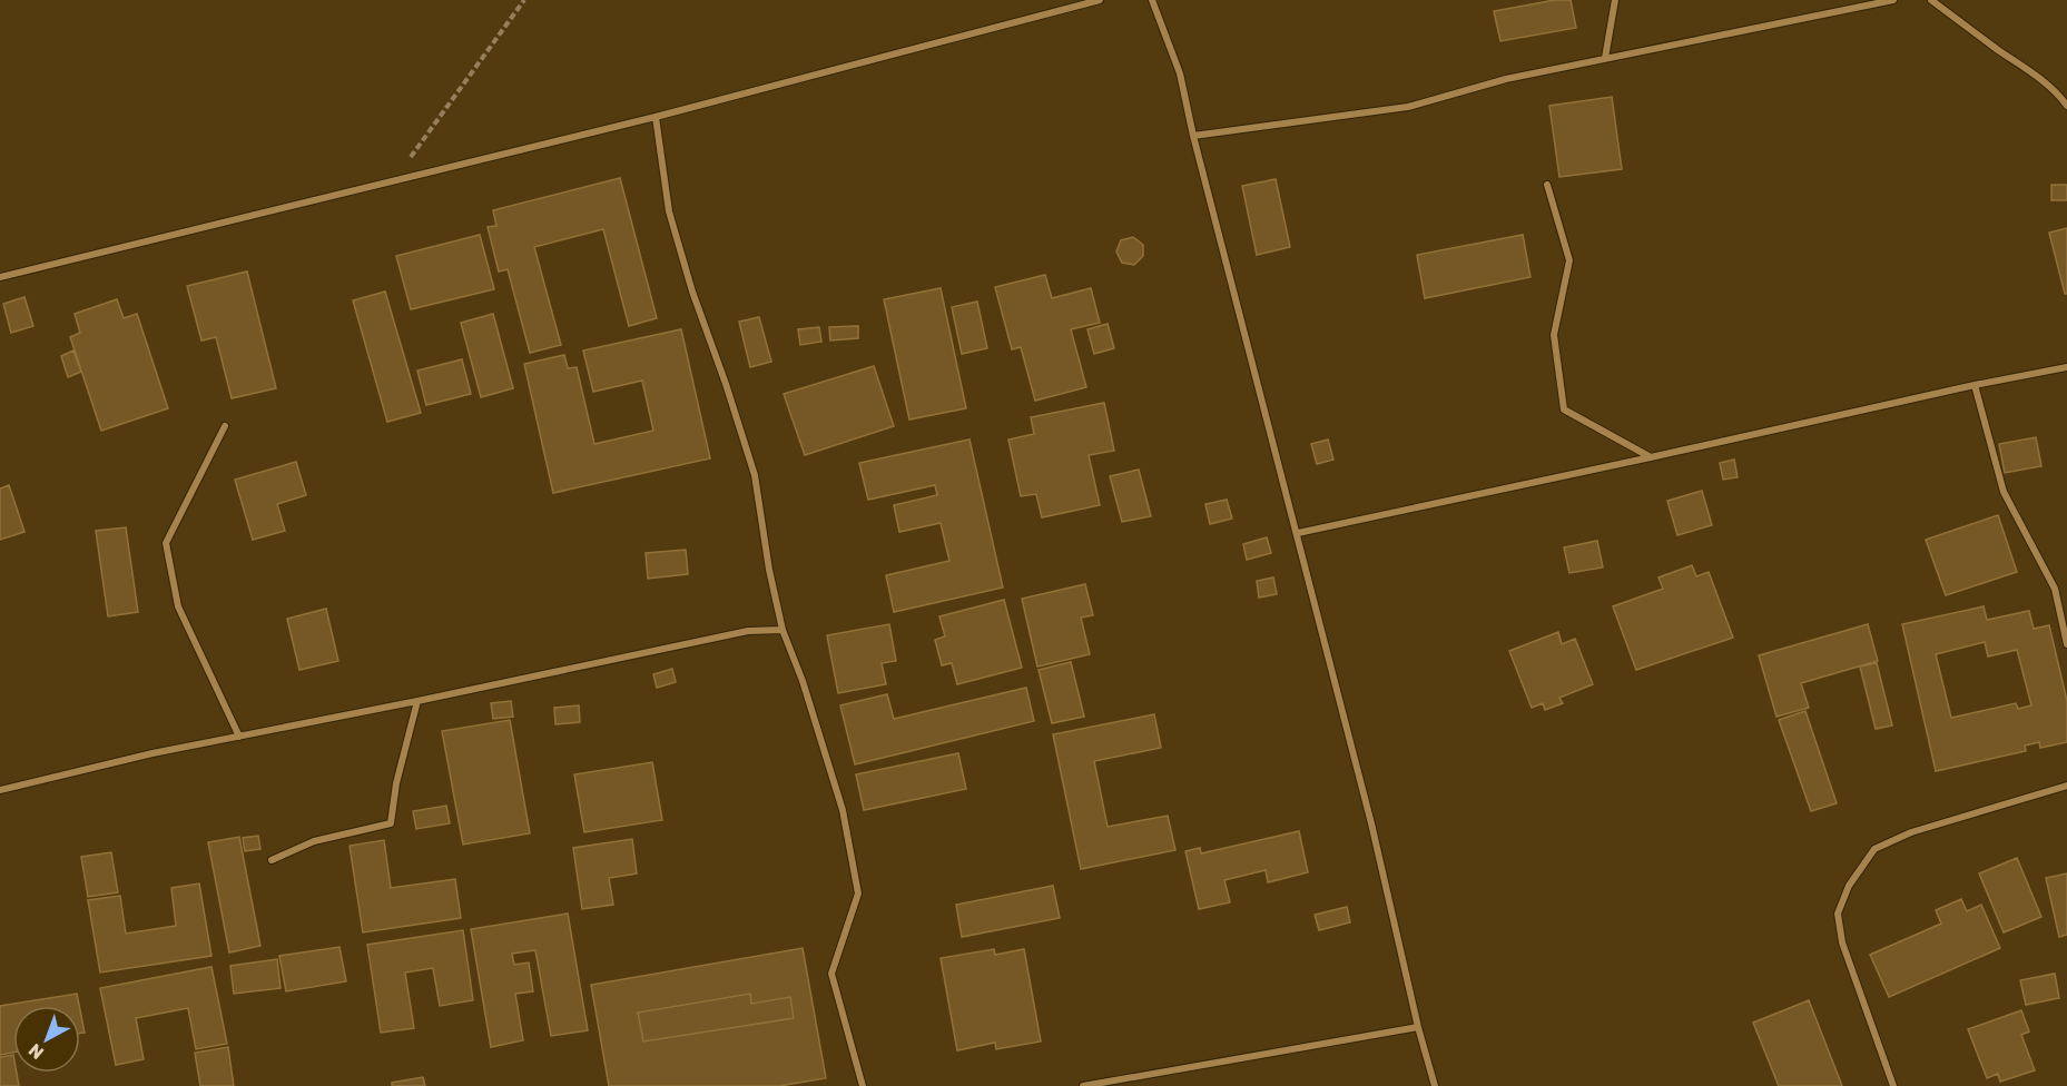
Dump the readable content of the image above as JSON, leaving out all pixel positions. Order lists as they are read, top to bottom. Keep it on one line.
{"north":"bottom left"}
